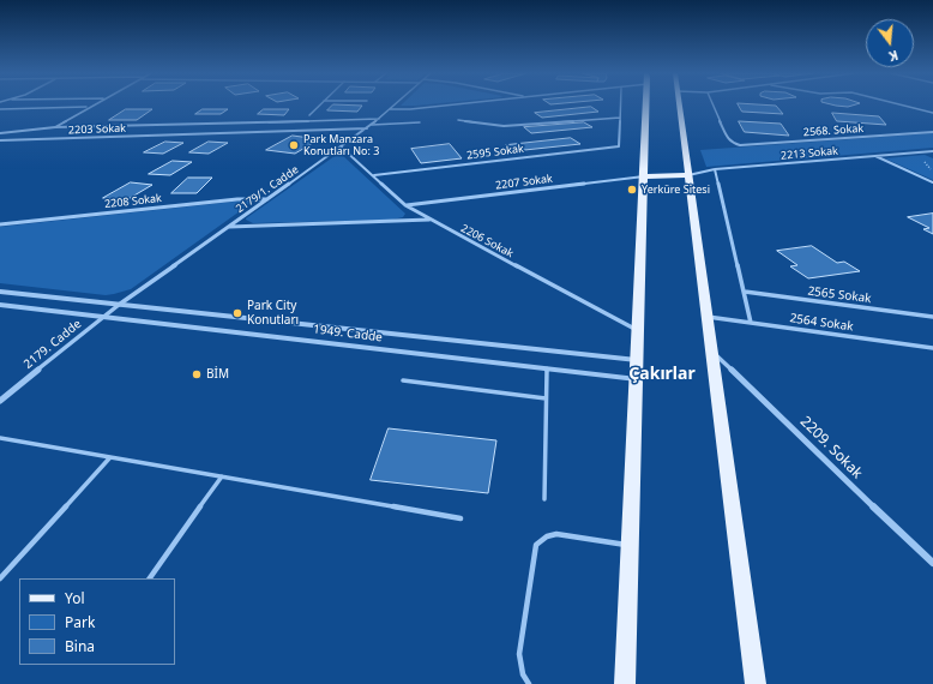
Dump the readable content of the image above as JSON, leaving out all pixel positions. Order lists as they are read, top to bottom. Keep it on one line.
{"streets":{"street":["2203 Sokak","2568. Sokak","2595 Sokak","2213 Sokak","2207 Sokak","2179/1. Cadde","2208 Sokak","2206 Sokak","2565 Sokak","2564 Sokak","1949. Cadde","2179. Cadde","2209. Sokak"]},"crossings":[["2203 Sokak","2179/1. Cadde"],["2595 Sokak","2206 Sokak"],["2207 Sokak","2206 Sokak"],["2179/1. Cadde","2208 Sokak"],["2179/1. Cadde","2206 Sokak"],["2179/1. Cadde","1949. Cadde"],["2179/1. Cadde","2179. Cadde"],["1949. Cadde","2179. Cadde"]],"districts":["Çakırlar"],"places":["Park Manzara Konutları No: 3","Yerküre Sitesi","Park City Konutları","BİM"],"legend":["Yol","Park","Bina"],"north":"bottom"}
